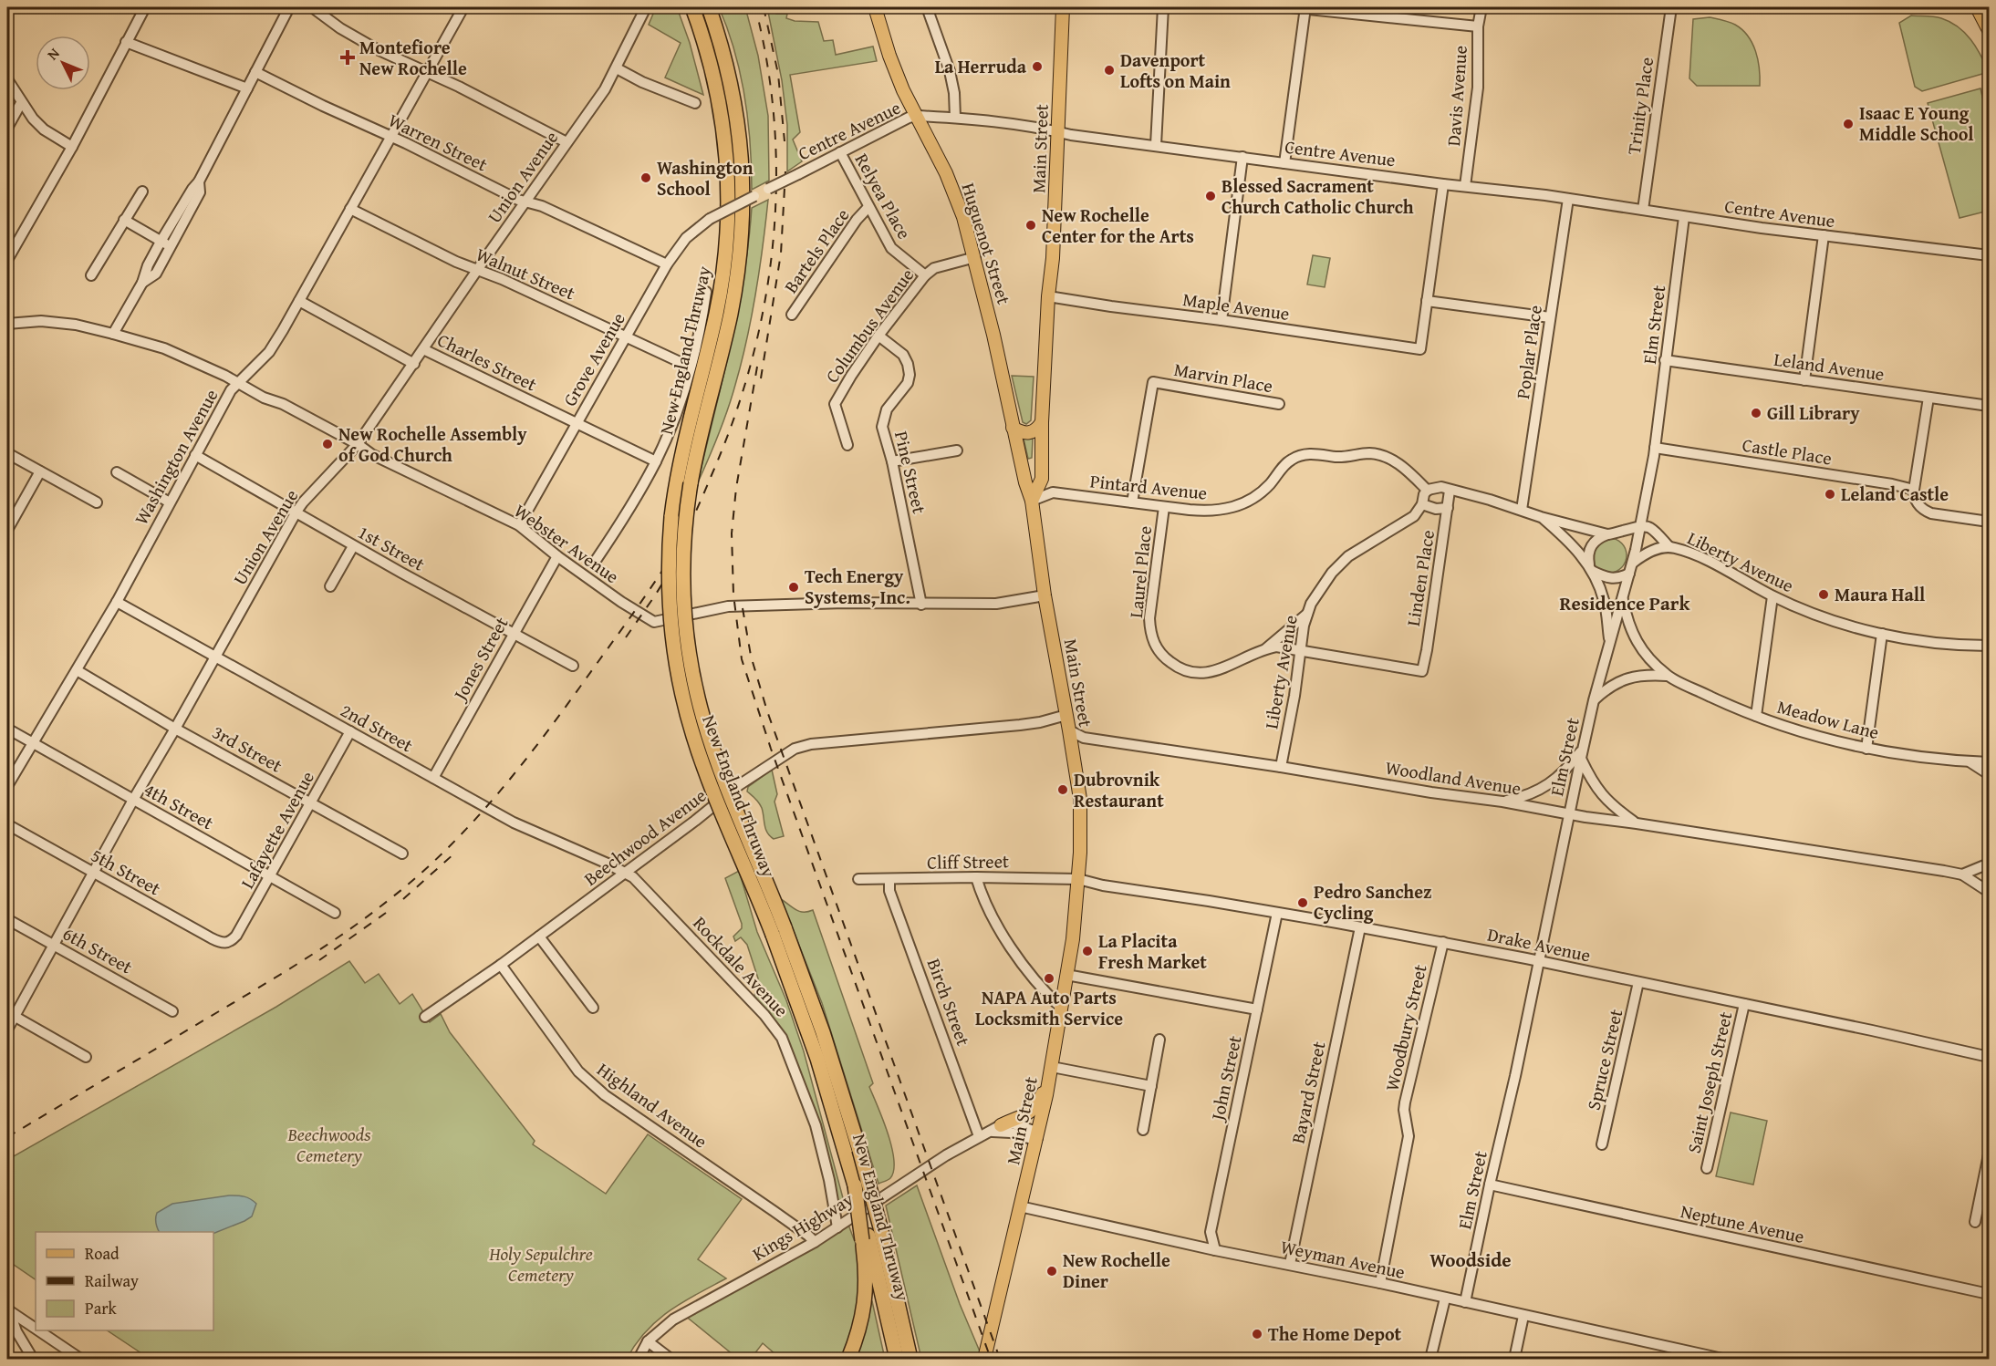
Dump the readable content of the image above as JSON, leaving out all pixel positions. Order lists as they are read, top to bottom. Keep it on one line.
{"streets":{"highway":["New England Thruway"],"main road":["Main Street","Huguenot Street"],"street":["Davis Avenue","Trinity Place","Centre Avenue","Warren Street","Union Avenue","Relyea Place","Bartels Place","Walnut Street","Maple Avenue","Elm Street","Columbus Avenue","Poplar Place","Grove Avenue","Charles Street","Leland Avenue","Marvin Place","Castle Place","Washington Avenue","Pine Street","Pintard Avenue","Webster Avenue","1st Street","Liberty Avenue","Laurel Place","Linden Place","Jones Street","Meadow Lane","2nd Street","3rd Street","Woodland Avenue","4th Street","Lafayette Avenue","Beechwood Avenue","Cliff Street","5th Street","Drake Avenue","6th Street","Rockdale Avenue","Birch Street","Woodbury Street","Spruce Street","John Street","Saint Joseph Street","Bayard Street","Highland Avenue","Neptune Avenue","Kings Highway","Weyman Avenue"]},"crossings":[["Davis Avenue","Centre Avenue"],["Trinity Place","Centre Avenue"],["Centre Avenue","Main Street"],["Centre Avenue","Relyea Place"],["Centre Avenue","Huguenot Street"],["Centre Avenue","Elm Street"],["Centre Avenue","Poplar Place"],["Centre Avenue","Grove Avenue"],["Warren Street","Union Avenue"],["Warren Street","Grove Avenue"],["Warren Street","Washington Avenue"],["Main Street","Huguenot Street"],["Main Street","Maple Avenue"],["Main Street","Pintard Avenue"],["Main Street","Webster Avenue"],["Main Street","Woodland Avenue"],["Main Street","Beechwood Avenue"],["Main Street","Cliff Street"],["Main Street","Drake Avenue"],["Main Street","Kings Highway"],["Main Street","Weyman Avenue"],["Union Avenue","Walnut Street"],["Union Avenue","Charles Street"],["Union Avenue","Webster Avenue"],["Union Avenue","1st Street"],["Union Avenue","2nd Street"],["Union Avenue","3rd Street"],["Union Avenue","4th Street"],["Union Avenue","5th Street"],["Union Avenue","6th Street"],["Relyea Place","Bartels Place"],["Relyea Place","Columbus Avenue"],["Huguenot Street","Columbus Avenue"],["Huguenot Street","Pintard Avenue"],["Walnut Street","Grove Avenue"],["Walnut Street","Washington Avenue"],["Elm Street","Leland Avenue"],["Elm Street","Castle Place"],["Elm Street","Liberty Avenue"],["Elm Street","Meadow Lane"],["Elm Street","Woodland Avenue"],["Elm Street","Drake Avenue"],["Elm Street","Neptune Avenue"],["Elm Street","Weyman Avenue"],["Columbus Avenue","Pine Street"],["Grove Avenue","Charles Street"],["Grove Avenue","Webster Avenue"],["Charles Street","Washington Avenue"],["Marvin Place","Pintard Avenue"],["Washington Avenue","Webster Avenue"],["Washington Avenue","1st Street"],["Washington Avenue","2nd Street"],["Washington Avenue","3rd Street"],["Washington Avenue","4th Street"],["Pine Street","Webster Avenue"],["Pintard Avenue","Liberty Avenue"],["Pintard Avenue","Laurel Place"],["Webster Avenue","Jones Street"],["1st Street","Jones Street"],["Liberty Avenue","Laurel Place"],["Liberty Avenue","Woodland Avenue"],["Laurel Place","Linden Place"],["Jones Street","2nd Street"],["2nd Street","Lafayette Avenue"],["2nd Street","Beechwood Avenue"],["2nd Street","Rockdale Avenue"],["3rd Street","Lafayette Avenue"],["4th Street","Lafayette Avenue"],["Lafayette Avenue","5th Street"],["Beechwood Avenue","Rockdale Avenue"],["Beechwood Avenue","Highland Avenue"],["Cliff Street","Drake Avenue"],["Cliff Street","Birch Street"],["Drake Avenue","Woodbury Street"],["Drake Avenue","Spruce Street"],["Drake Avenue","John Street"],["Drake Avenue","Saint Joseph Street"],["Drake Avenue","Bayard Street"],["Rockdale Avenue","Kings Highway"],["Birch Street","Kings Highway"],["Woodbury Street","Weyman Avenue"],["John Street","Weyman Avenue"],["Bayard Street","Weyman Avenue"],["Highland Avenue","Kings Highway"]],"districts":["Residence Park","Woodside"],"parks":["Beechwoods Cemetery","Holy Sepulchre Cemetery"],"places":{"health":["Montefiore New Rochelle"],"other":["La Herruda","Davenport Lofts on Main","Isaac E Young Middle School","Washington School","Blessed Sacrament Church Catholic Church","New Rochelle Center for the Arts","Gill Library","New Rochelle Assembly of God Church","Leland Castle","Tech Energy Systems, Inc.","Maura Hall","Dubrovnik Restaurant","Pedro Sanchez Cycling","La Placita Fresh Market","NAPA Auto Parts Locksmith Service","New Rochelle Diner","The Home Depot"]},"legend":["Road","Railway","Park"],"north":"top left"}
